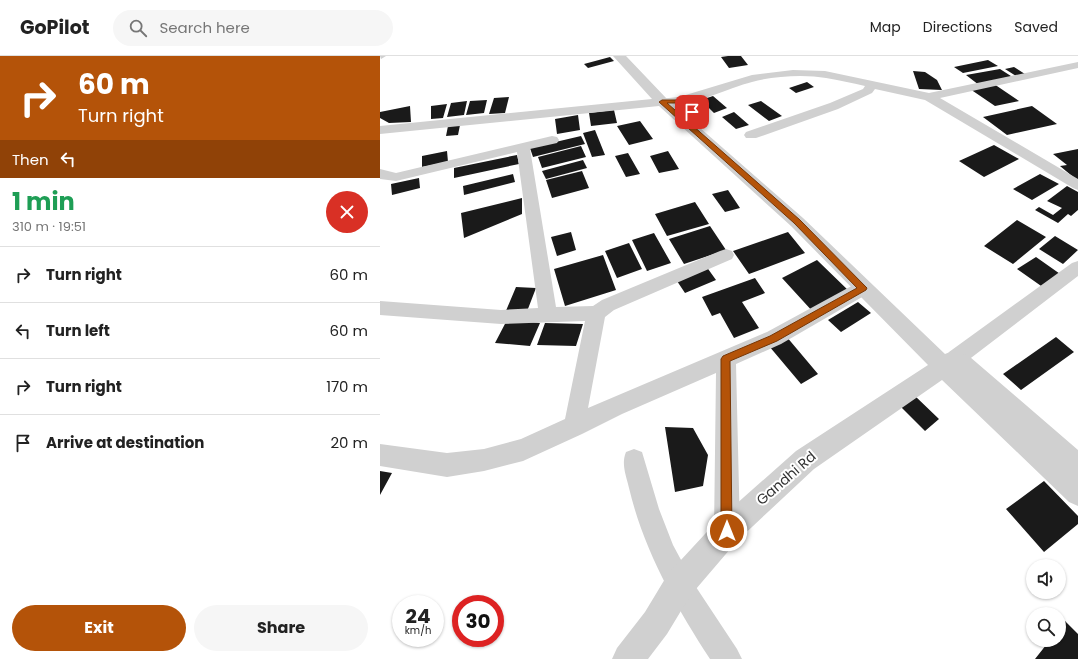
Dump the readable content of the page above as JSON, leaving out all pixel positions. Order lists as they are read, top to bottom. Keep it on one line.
{"streets":{"street":["Gandhi Rd"]},"page":{"header":"GoPilot","search":"Search here","nav":["Map","Directions","Saved"],"turn":["60 m","Turn right"],"then":"Then","heading":["1 min","310 m · 19:51"],"list":[{"name":"Turn right","value":"60 m"},{"name":"Turn left","value":"60 m"},{"name":"Turn right","value":"170 m"},{"name":"Arrive at destination","value":"20 m"}],"speed":"24 km/h","limit":"30","buttons":["Exit","Share"]}}
